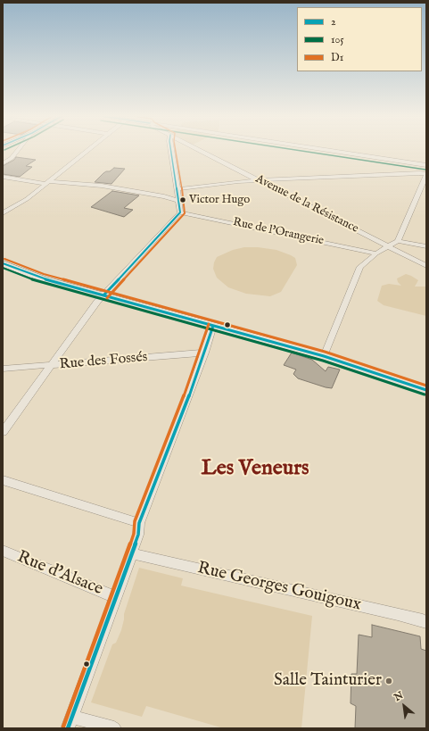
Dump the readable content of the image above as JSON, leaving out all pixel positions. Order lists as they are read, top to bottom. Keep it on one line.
{"streets":{"street":["Avenue de la Résistance","Rue de l'Orangerie","Rue des Fossés","Rue d'Alsace","Rue Georges Gouigoux"]},"districts":["Les Veneurs"],"places":["Victor Hugo","Salle Tainturier"],"lines":["transit line 2","transit line 105","transit line D1"],"legend":["2","105","D1"],"north":"top left"}
